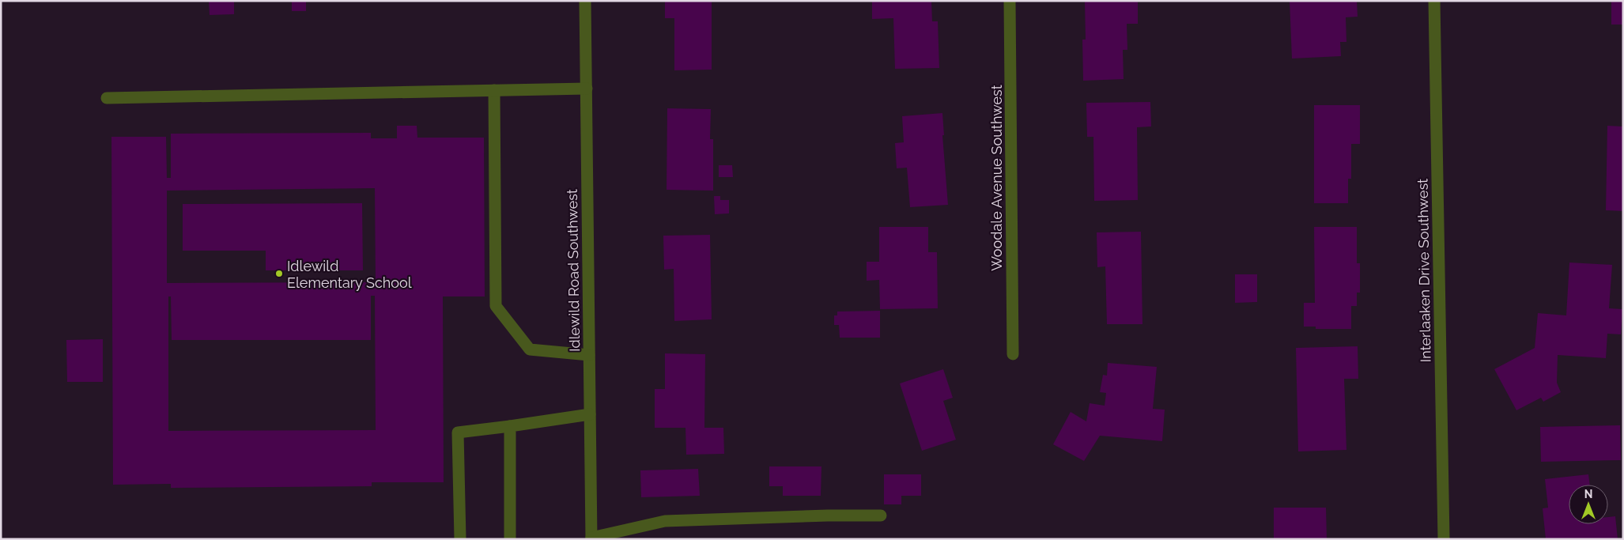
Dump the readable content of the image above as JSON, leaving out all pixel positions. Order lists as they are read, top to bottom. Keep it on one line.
{"streets":{"street":["Woodale Avenue Southwest","Idlewild Road Southwest","Interlaaken Drive Southwest"]},"places":["Idlewild Elementary School"],"north":"top"}
